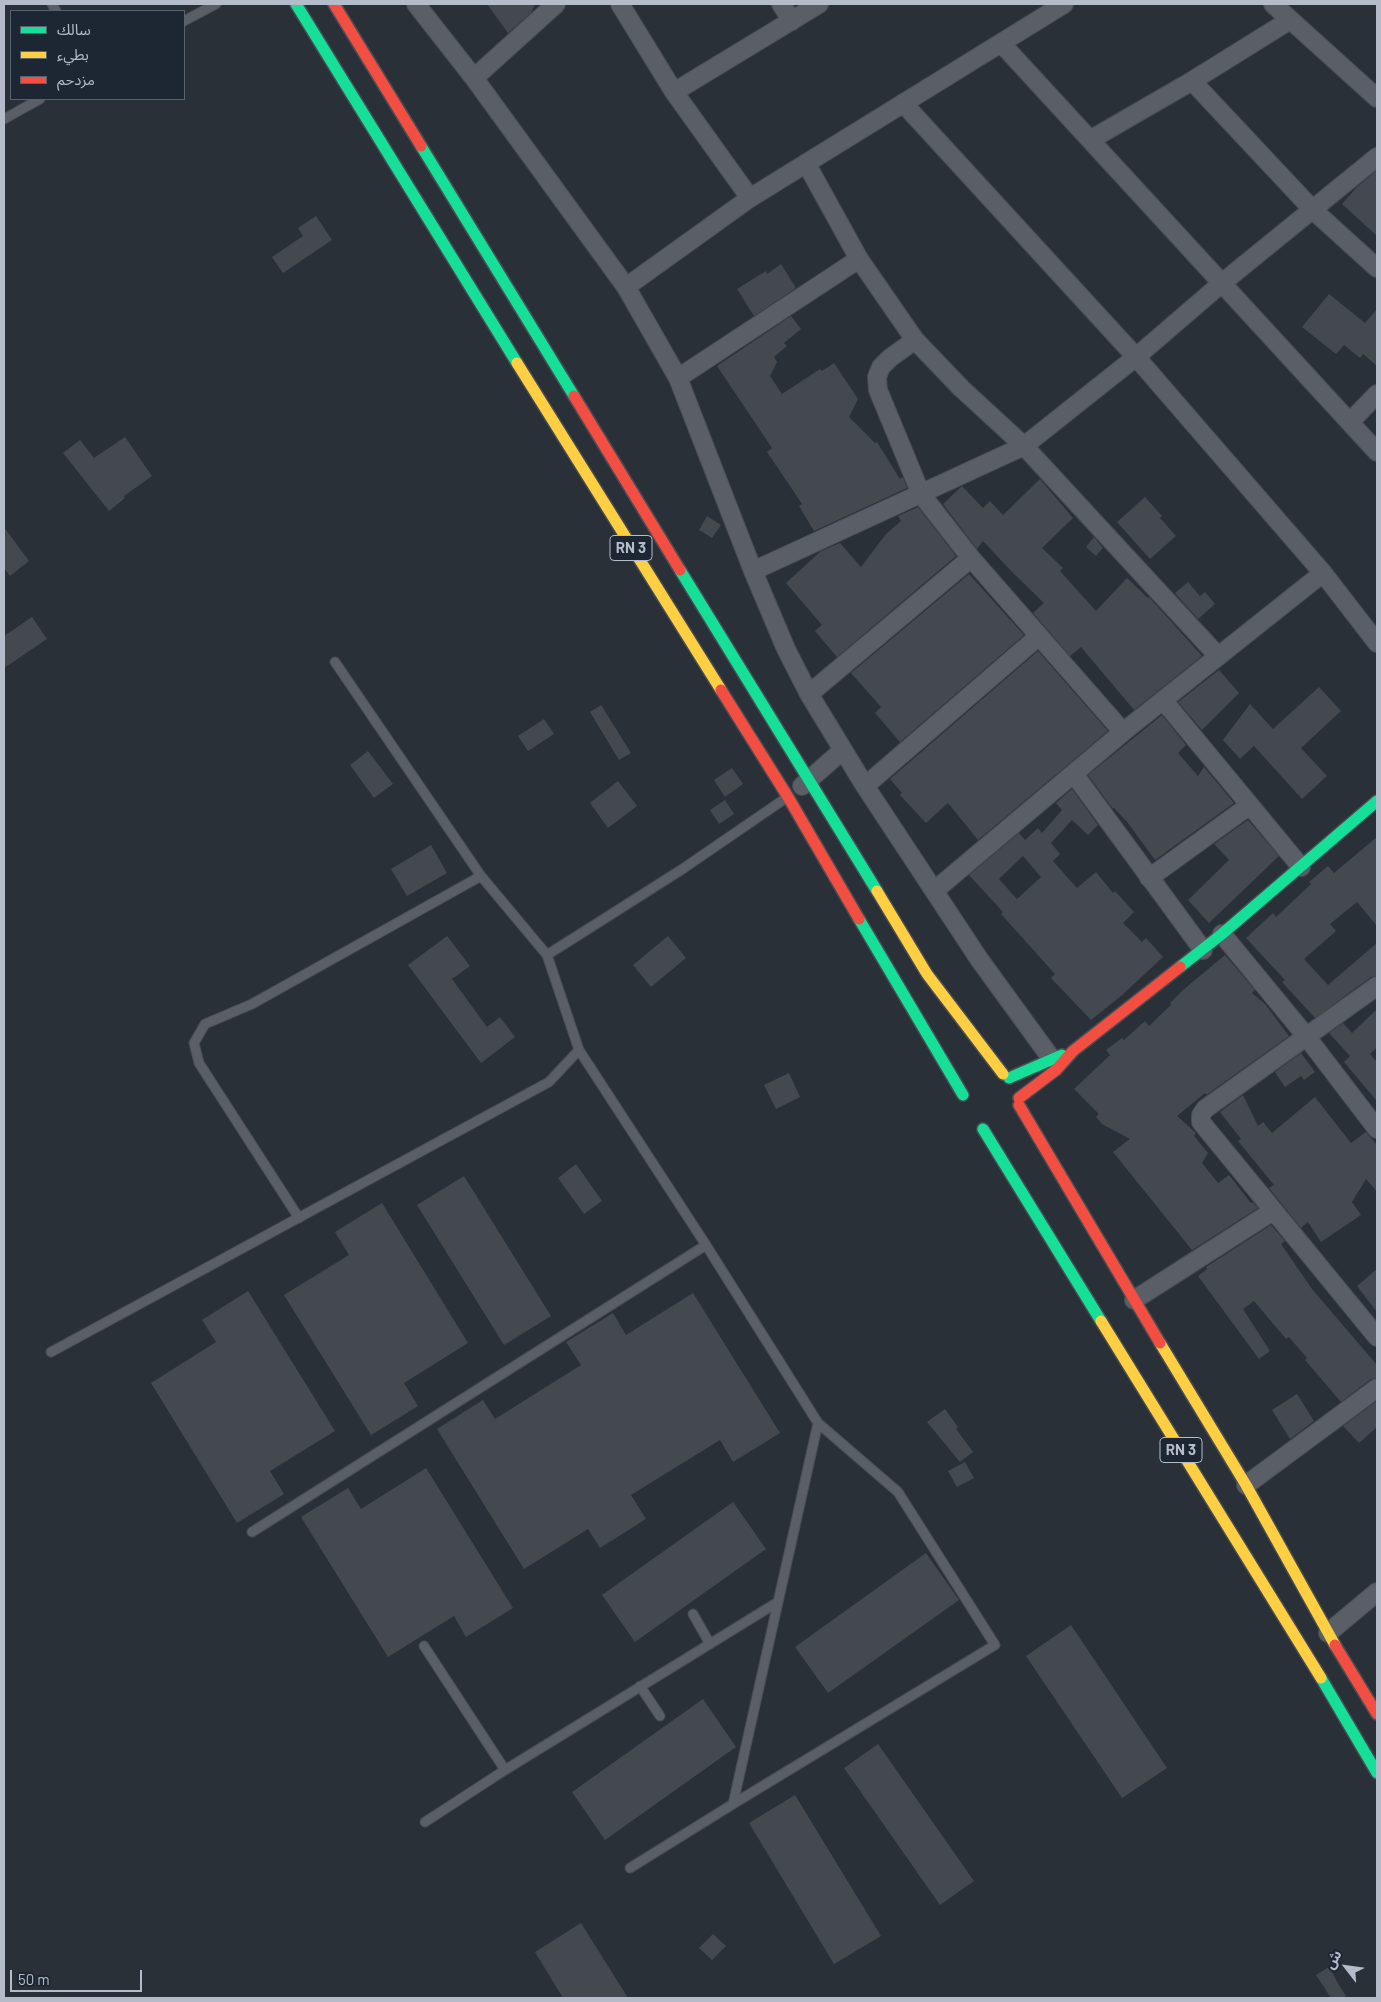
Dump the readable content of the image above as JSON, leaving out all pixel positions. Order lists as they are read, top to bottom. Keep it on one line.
{"streets":{"main road":["RN 3"]},"legend":["سالك","بطيء","مزدحم"],"scale_bar":"50 m","north":"top left"}
